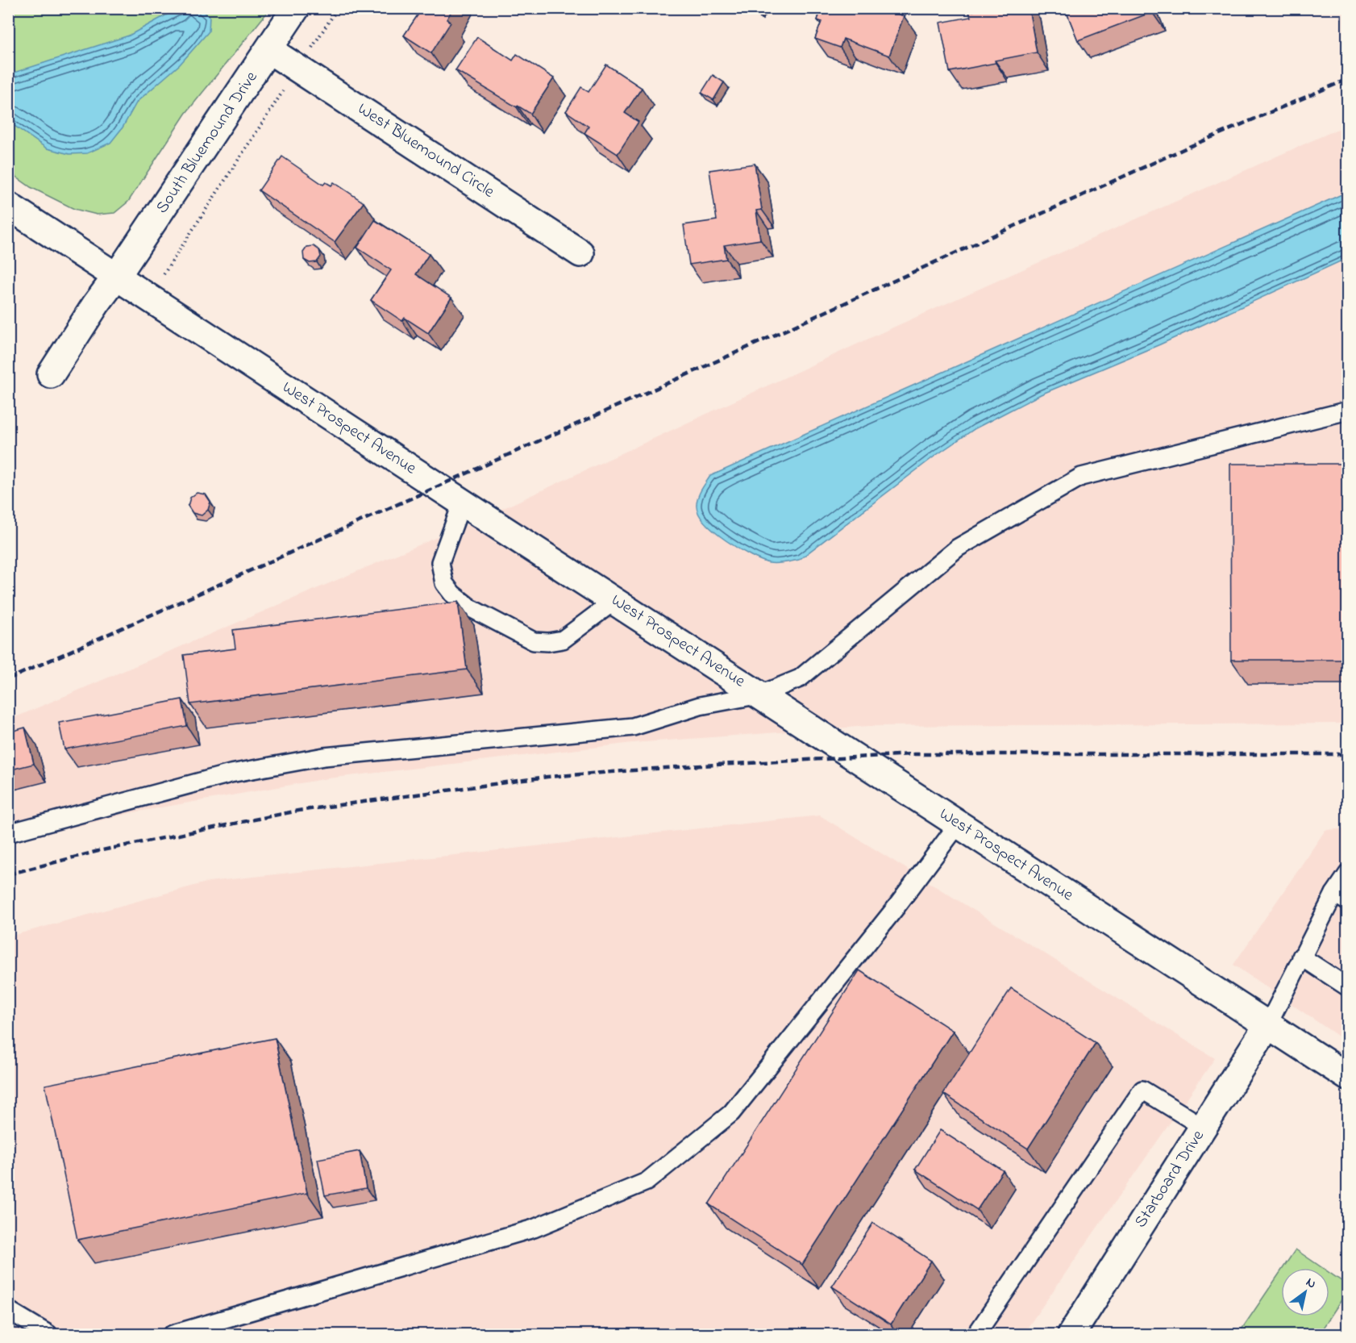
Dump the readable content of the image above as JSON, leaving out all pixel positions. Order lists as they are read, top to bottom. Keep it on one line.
{"streets":{"main road":["South Bluemound Drive","West Bluemound Circle","West Prospect Avenue","Starboard Drive"]},"crossings":[["South Bluemound Drive","West Bluemound Circle"],["South Bluemound Drive","West Prospect Avenue"],["West Prospect Avenue","Starboard Drive"]],"north":"top right"}
